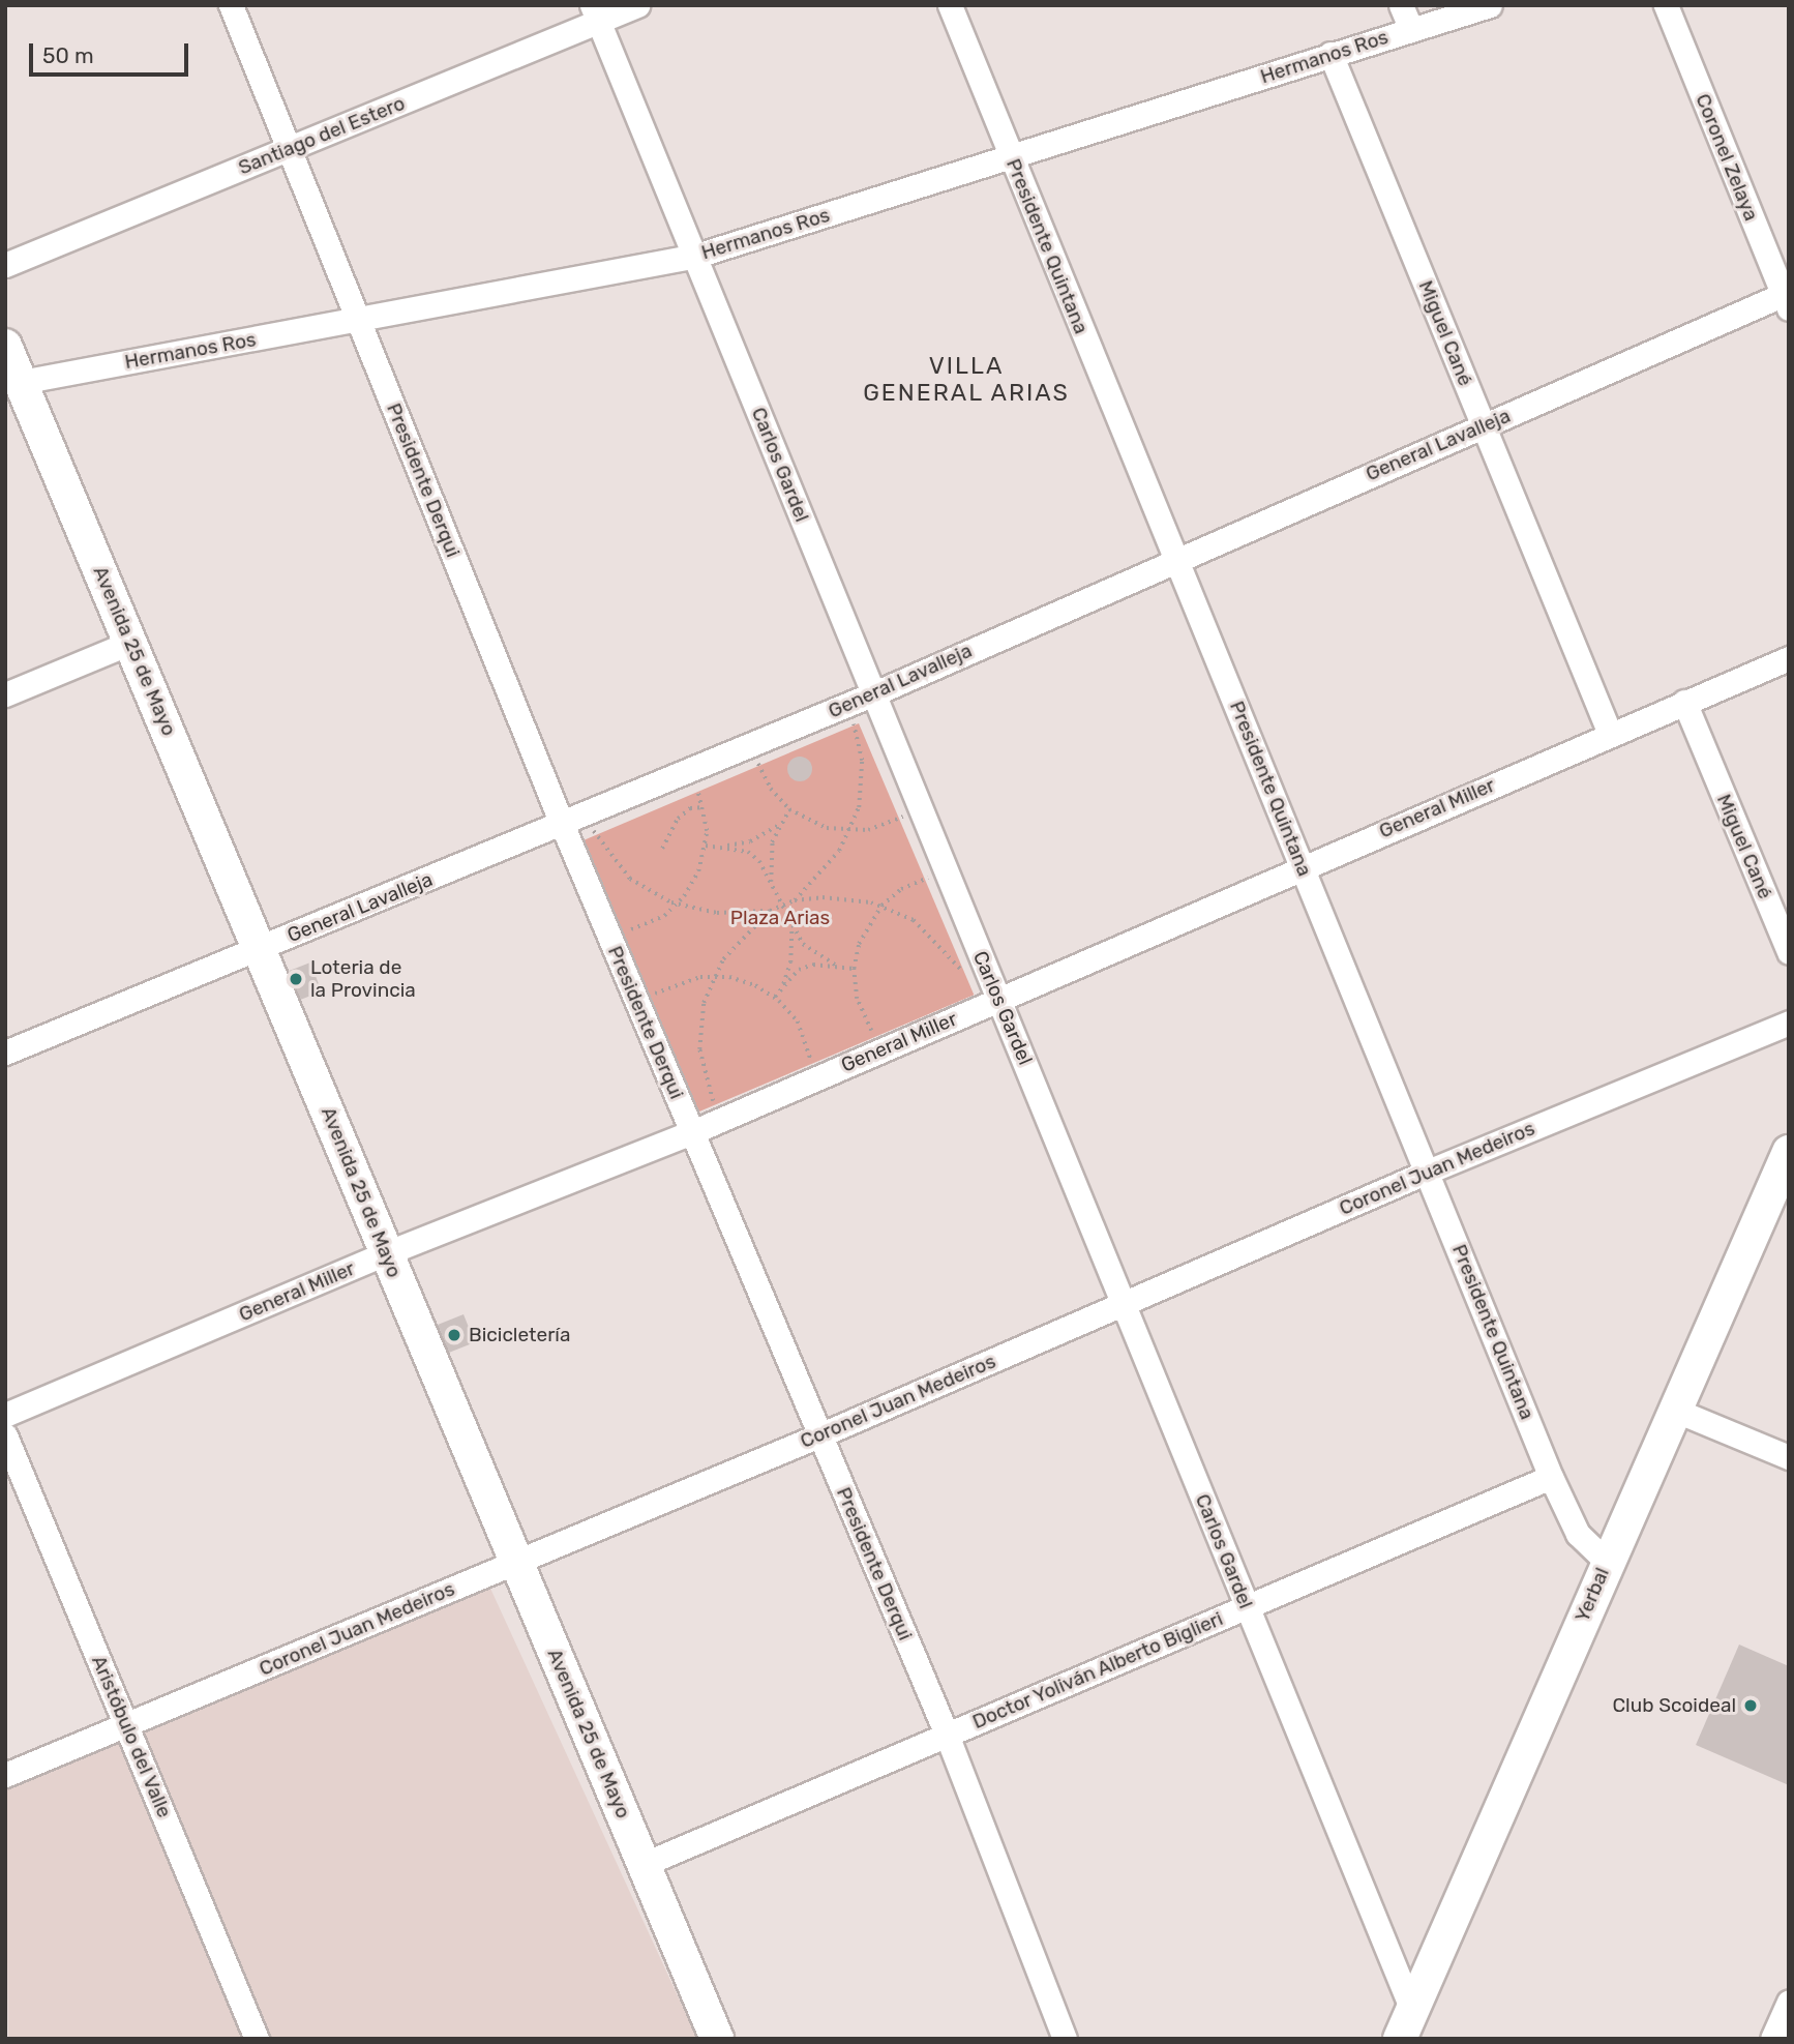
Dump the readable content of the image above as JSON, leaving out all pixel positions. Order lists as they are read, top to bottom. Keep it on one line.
{"streets":{"main road":["Avenida 25 de Mayo","Yerbal"],"street":["Hermanos Ros","Santiago del Estero","Coronel Zelaya","Presidente Quintana","Miguel Cané","General Lavalleja","Carlos Gardel","Presidente Derqui","General Miller","Coronel Juan Medeiros","Doctor Yoliván Alberto Biglieri","Aristóbulo del Valle"]},"crossings":[["Hermanos Ros","Presidente Quintana"],["Hermanos Ros","Miguel Cané"],["Hermanos Ros","Carlos Gardel"],["Hermanos Ros","Presidente Derqui"],["Hermanos Ros","Avenida 25 de Mayo"],["Santiago del Estero","Carlos Gardel"],["Santiago del Estero","Presidente Derqui"],["Coronel Zelaya","General Lavalleja"],["Presidente Quintana","General Lavalleja"],["Presidente Quintana","General Miller"],["Presidente Quintana","Coronel Juan Medeiros"],["Presidente Quintana","Yerbal"],["Presidente Quintana","Doctor Yoliván Alberto Biglieri"],["Miguel Cané","General Lavalleja"],["Miguel Cané","General Miller"],["General Lavalleja","Carlos Gardel"],["General Lavalleja","Presidente Derqui"],["General Lavalleja","Avenida 25 de Mayo"],["Carlos Gardel","General Miller"],["Carlos Gardel","Coronel Juan Medeiros"],["Carlos Gardel","Yerbal"],["Carlos Gardel","Doctor Yoliván Alberto Biglieri"],["Presidente Derqui","General Miller"],["Presidente Derqui","Coronel Juan Medeiros"],["Presidente Derqui","Doctor Yoliván Alberto Biglieri"],["Avenida 25 de Mayo","General Miller"],["Avenida 25 de Mayo","Coronel Juan Medeiros"],["Avenida 25 de Mayo","Doctor Yoliván Alberto Biglieri"],["Coronel Juan Medeiros","Aristóbulo del Valle"]],"districts":["VILLA GENERAL ARIAS"],"parks":["Plaza Arias"],"places":["Loteria de la Provincia","Bicicletería","Club Scoideal"],"scale_bar":"50 m"}
